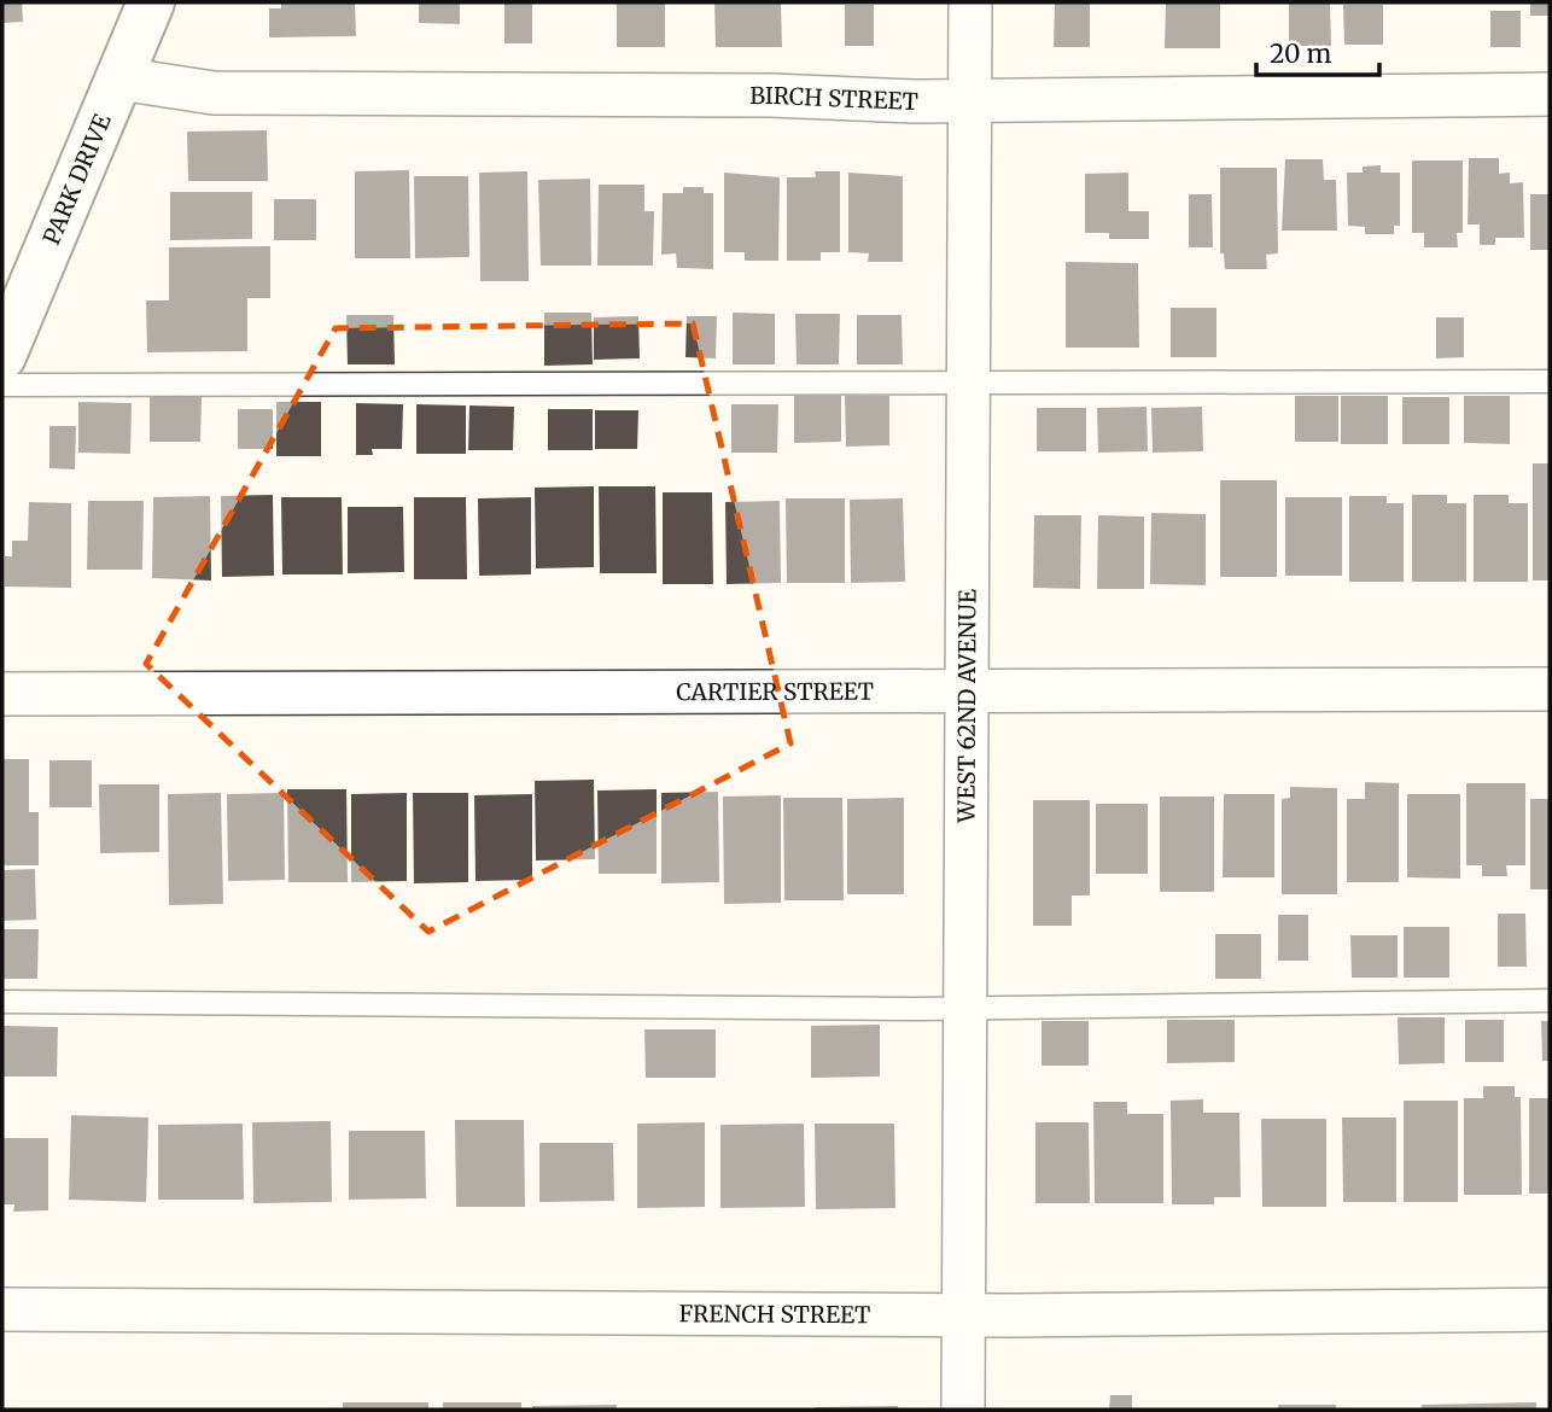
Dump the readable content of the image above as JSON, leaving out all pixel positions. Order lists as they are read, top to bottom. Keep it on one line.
{"streets":{"street":["BIRCH STREET","PARK DRIVE","CARTIER STREET","WEST 62ND AVENUE","FRENCH STREET"]},"crossings":[["BIRCH STREET","PARK DRIVE"],["BIRCH STREET","WEST 62ND AVENUE"],["CARTIER STREET","WEST 62ND AVENUE"],["WEST 62ND AVENUE","FRENCH STREET"]],"scale_bar":"20 m"}
